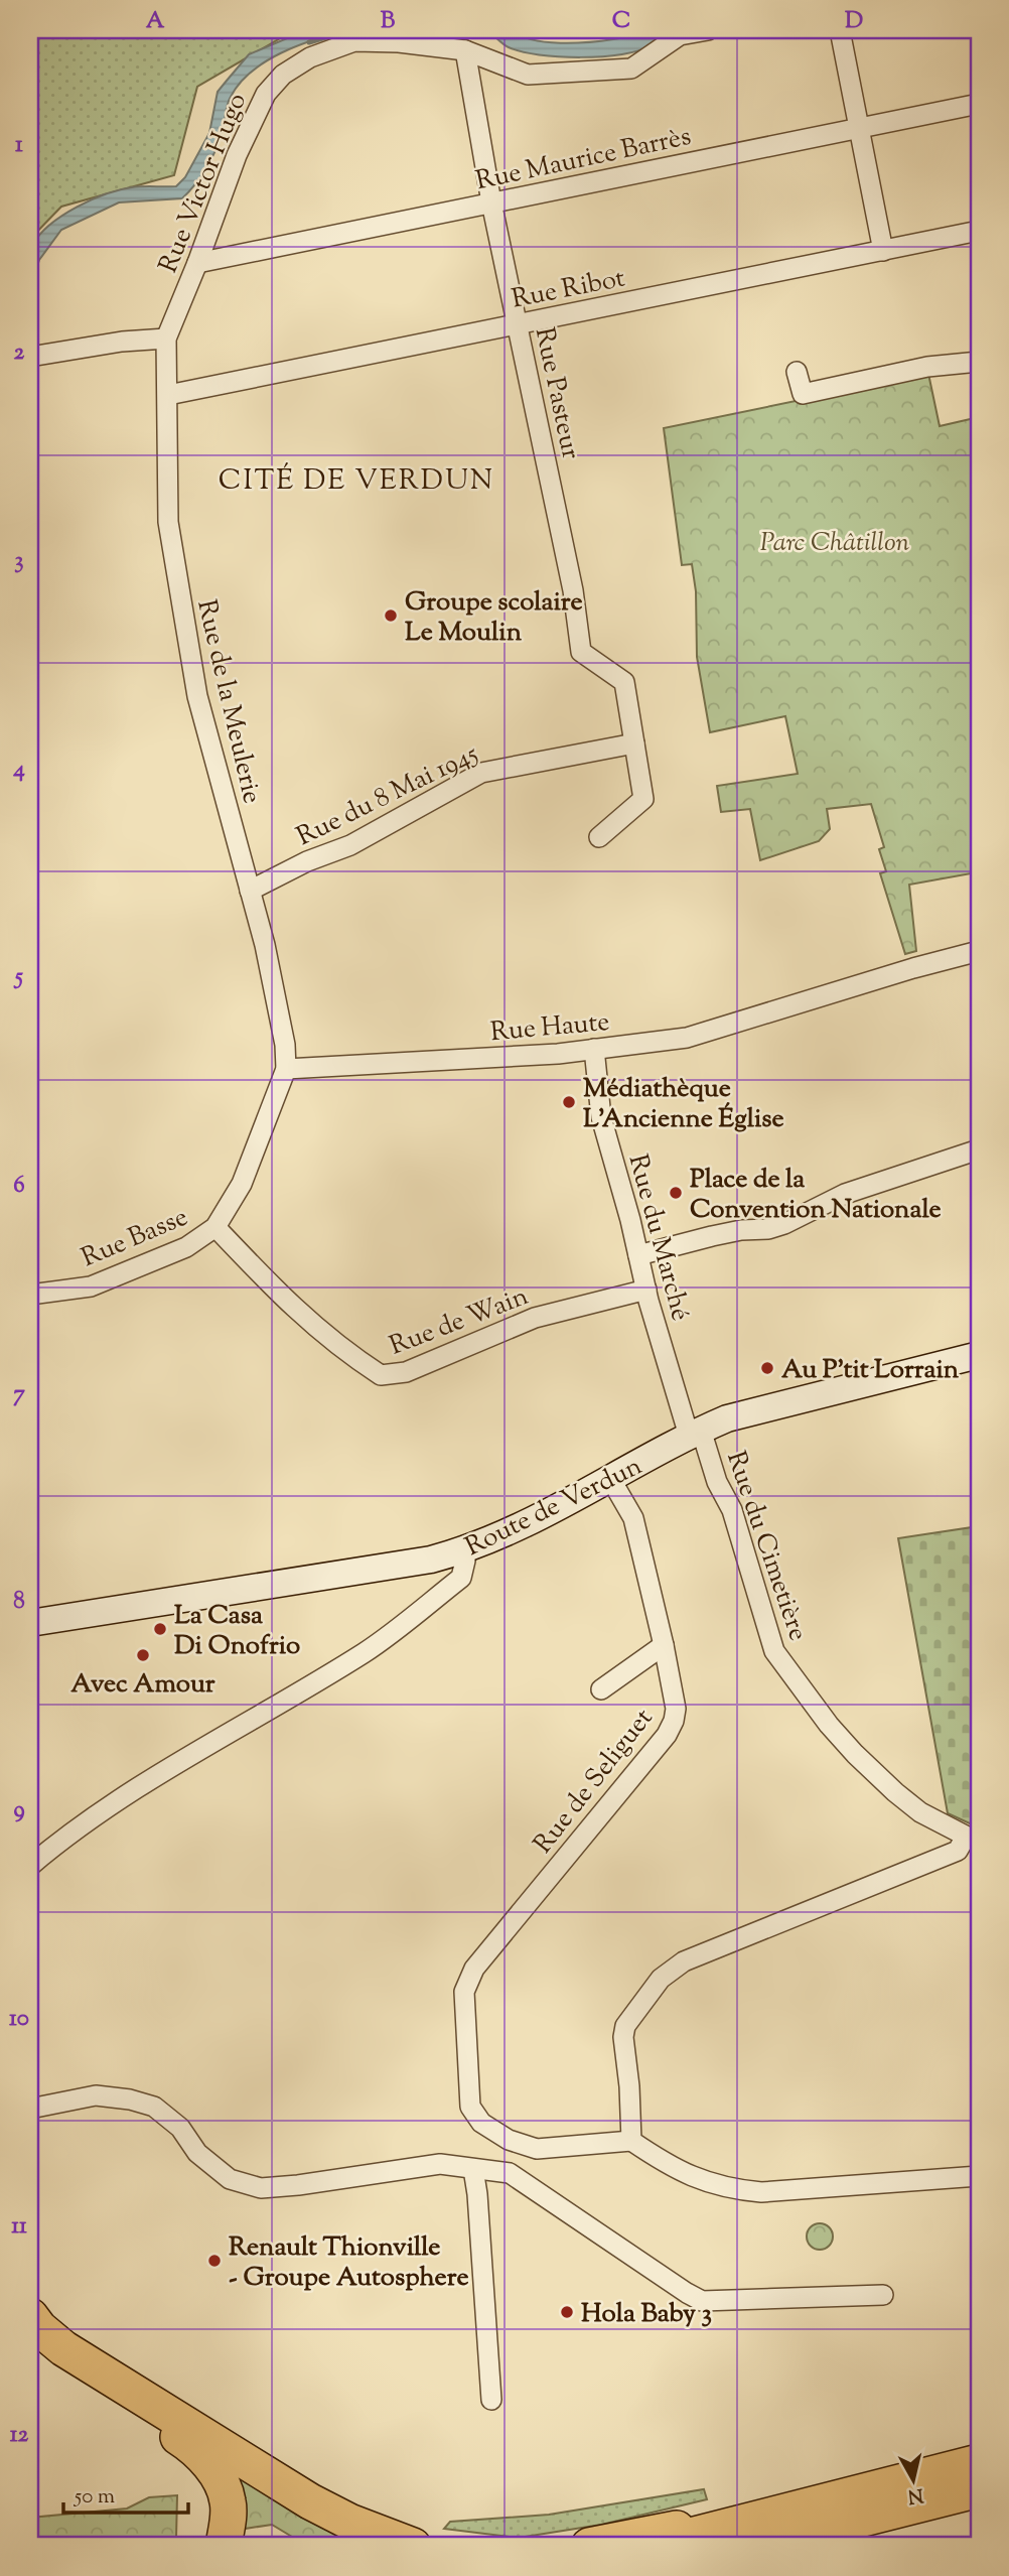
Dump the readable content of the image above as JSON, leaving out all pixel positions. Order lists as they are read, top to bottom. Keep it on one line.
{"streets":{"main road":["Route de Verdun"],"street":["Rue Maurice Barrès","Rue Victor Hugo","Rue Ribot","Rue Pasteur","Rue de la Meulerie","Rue du 8 Mai 1945","Rue Haute","Rue Basse","Rue du Marché","Rue de Wain","Rue du Cimetière","Rue de Seliguet"]},"crossings":[["Rue Maurice Barrès","Rue Victor Hugo"],["Rue Maurice Barrès","Rue Pasteur"],["Rue Victor Hugo","Rue Pasteur"],["Rue Victor Hugo","Rue de la Meulerie"],["Rue Ribot","Rue Pasteur"],["Rue Ribot","Rue de la Meulerie"],["Rue Pasteur","Rue du 8 Mai 1945"],["Rue de la Meulerie","Rue du 8 Mai 1945"],["Rue de la Meulerie","Rue Haute"],["Rue Haute","Rue du Marché"],["Rue Basse","Rue de Wain"],["Rue du Marché","Rue de Wain"],["Rue du Marché","Route de Verdun"],["Rue du Marché","Rue du Cimetière"],["Route de Verdun","Rue du Cimetière"],["Route de Verdun","Rue de Seliguet"]],"districts":["CITÉ DE VERDUN"],"parks":["Parc Châtillon"],"places":["Groupe scolaire Le Moulin","Médiathèque L'Ancienne Église","Place de la Convention Nationale","Au P'tit Lorrain","La Casa Di Onofrio","Avec Amour","Renault Thionville - Groupe Autosphere","Hola Baby 3"],"scale_bar":"50 m","north":"bottom","grid":{"columns":["A","B","C","D"],"rows":["1","2","3","4","5","6","7","8","9","10","11","12"]}}
